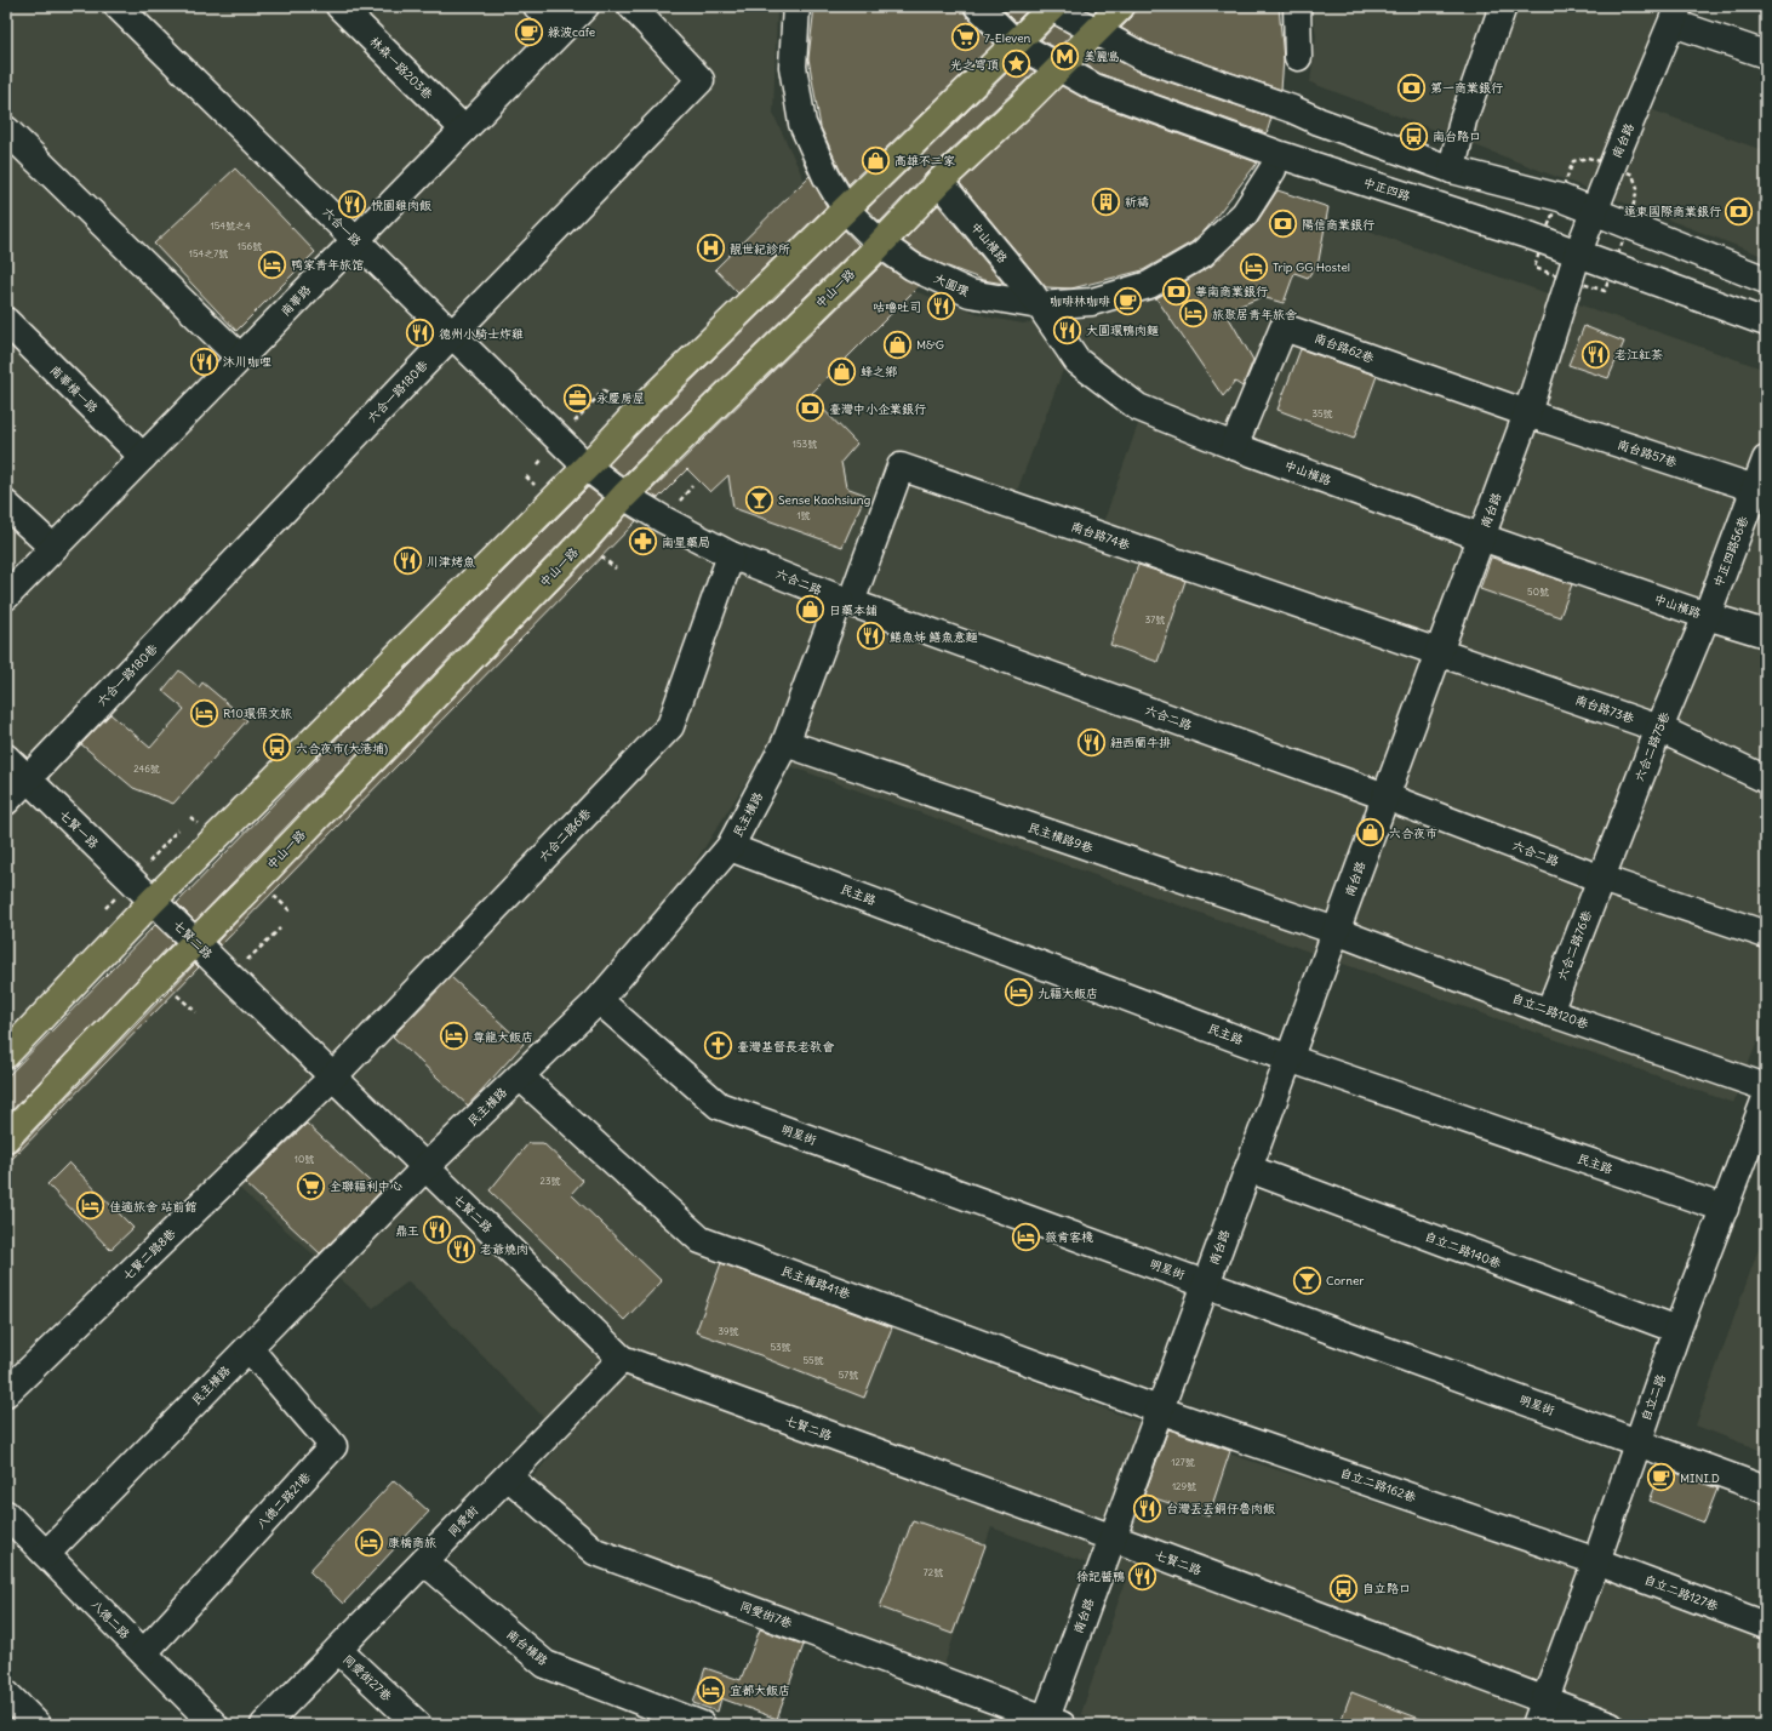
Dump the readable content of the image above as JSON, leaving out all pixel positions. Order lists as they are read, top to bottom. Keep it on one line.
{"streets":{"main road":["中山一路"],"street":["林森一路203巷","南台路","中正四路","六合一路","中山橫路","大圓環","南華路","南台路62巷","南華橫一路","六合一路180巷","南台路57巷","南台路74巷","中正四路56巷","六合二路","南台路73巷","六合二路75巷","民主橫路","七賢一路","六合二路6巷","民主橫路9巷","民主路","七賢二路","六合二路76巷","自立二路120巷","明星街","自立二路140巷","七賢二路8巷","民主橫路41巷","自立二路","自立二路162巷","八德二路21巷","同愛街","自立二路127巷","同愛街7巷","八德二路","南台橫路","同愛街27巷"]},"crossings":[["林森一路203巷","南華路"],["南台路","中正四路"],["南台路","中山橫路"],["南台路","南台路62巷"],["南台路","南台路57巷"],["南台路","南台路74巷"],["南台路","六合二路"],["南台路","南台路73巷"],["南台路","民主橫路9巷"],["南台路","民主路"],["南台路","七賢二路"],["南台路","自立二路120巷"],["南台路","明星街"],["南台路","自立二路140巷"],["南台路","民主橫路41巷"],["南台路","自立二路162巷"],["南台路","同愛街7巷"],["中正四路","中山一路"],["六合一路","南華路"],["六合一路","六合一路180巷"],["六合一路","六合二路"],["中山橫路","大圓環"],["中山橫路","中山一路"],["中山橫路","南台路62巷"],["中山橫路","中正四路56巷"],["中山橫路","六合二路75巷"],["大圓環","中山一路"],["中山一路","六合二路"],["中山一路","七賢二路"],["南華路","南華橫一路"],["南台路62巷","南台路57巷"],["六合一路180巷","七賢一路"],["南台路57巷","中正四路56巷"],["南台路74巷","六合二路"],["南台路74巷","南台路73巷"],["南台路74巷","民主橫路"],["中正四路56巷","六合二路75巷"],["六合二路","六合二路75巷"],["六合二路","民主橫路"],["六合二路","六合二路6巷"],["六合二路","六合二路76巷"],["南台路73巷","六合二路75巷"],["六合二路75巷","六合二路76巷"],["民主橫路","民主橫路9巷"],["民主橫路","民主路"],["民主橫路","七賢二路"],["民主橫路","明星街"],["民主橫路","民主橫路41巷"],["民主橫路","八德二路21巷"],["民主橫路","八德二路"],["七賢一路","七賢二路"],["六合二路6巷","七賢二路"],["六合二路6巷","七賢二路8巷"],["民主橫路9巷","自立二路120巷"],["民主路","自立二路"],["七賢二路","七賢二路8巷"],["七賢二路","自立二路"],["七賢二路","同愛街"],["六合二路76巷","自立二路120巷"],["明星街","自立二路"],["自立二路140巷","自立二路"],["民主橫路41巷","自立二路162巷"],["自立二路","自立二路162巷"],["自立二路","自立二路127巷"],["自立二路162巷","自立二路127巷"],["八德二路21巷","八德二路"],["同愛街","同愛街7巷"],["同愛街","南台橫路"],["同愛街","同愛街27巷"]],"places":{"cafe":["綠波cafe","咖啡林咖啡","MINI.D"],"supermarket":["7-Eleven","全聯福利中心"],"metro station":["美麗島"],"place":["光之穹頂"],"bank":["第一商業銀行","遠東國際商業銀行","陽信商業銀行","華南商業銀行","臺灣中小企業銀行"],"bus stop":["南台路口","六合夜市(大港埔)","自立路口"],"shop":["高雄不二家","M&G","蜂之鄉","日藥本舗","六合夜市"],"building":["祈禱"],"restaurant":["悦園雞肉飯","咕嚕吐司","大圓環鴨肉麵","德州小騎士炸雞","老江紅茶","沐川咖哩","川津烤魚","鱔魚姊 鱔魚意麵","紐西蘭牛排","鼎王","老爺燒肉","台灣丟丟銅仔魯肉飯","徐記醬鴨"],"hospital":["靚世紀診所"],"hotel":["鸭家青年旅馆","Trip GG Hostel","旅聚居青年旅舍","R10環保文旅","九福大飯店","尊龍大飯店","佳適旅舍 站前館","薇肯客棧","康橋商旅","宜都大飯店"],"office":["永慶房屋"],"bar":["Sense Kaohsiung","Corner"],"pharmacy":["南星藥局"],"church":["臺灣基督長老教會"]},"house_numbers":["154號之4","156號","154之7號","35號","153號","1號","50號","37號","246號","10號","23號","39號","53號","55號","57號","127號","129號","72號"]}
